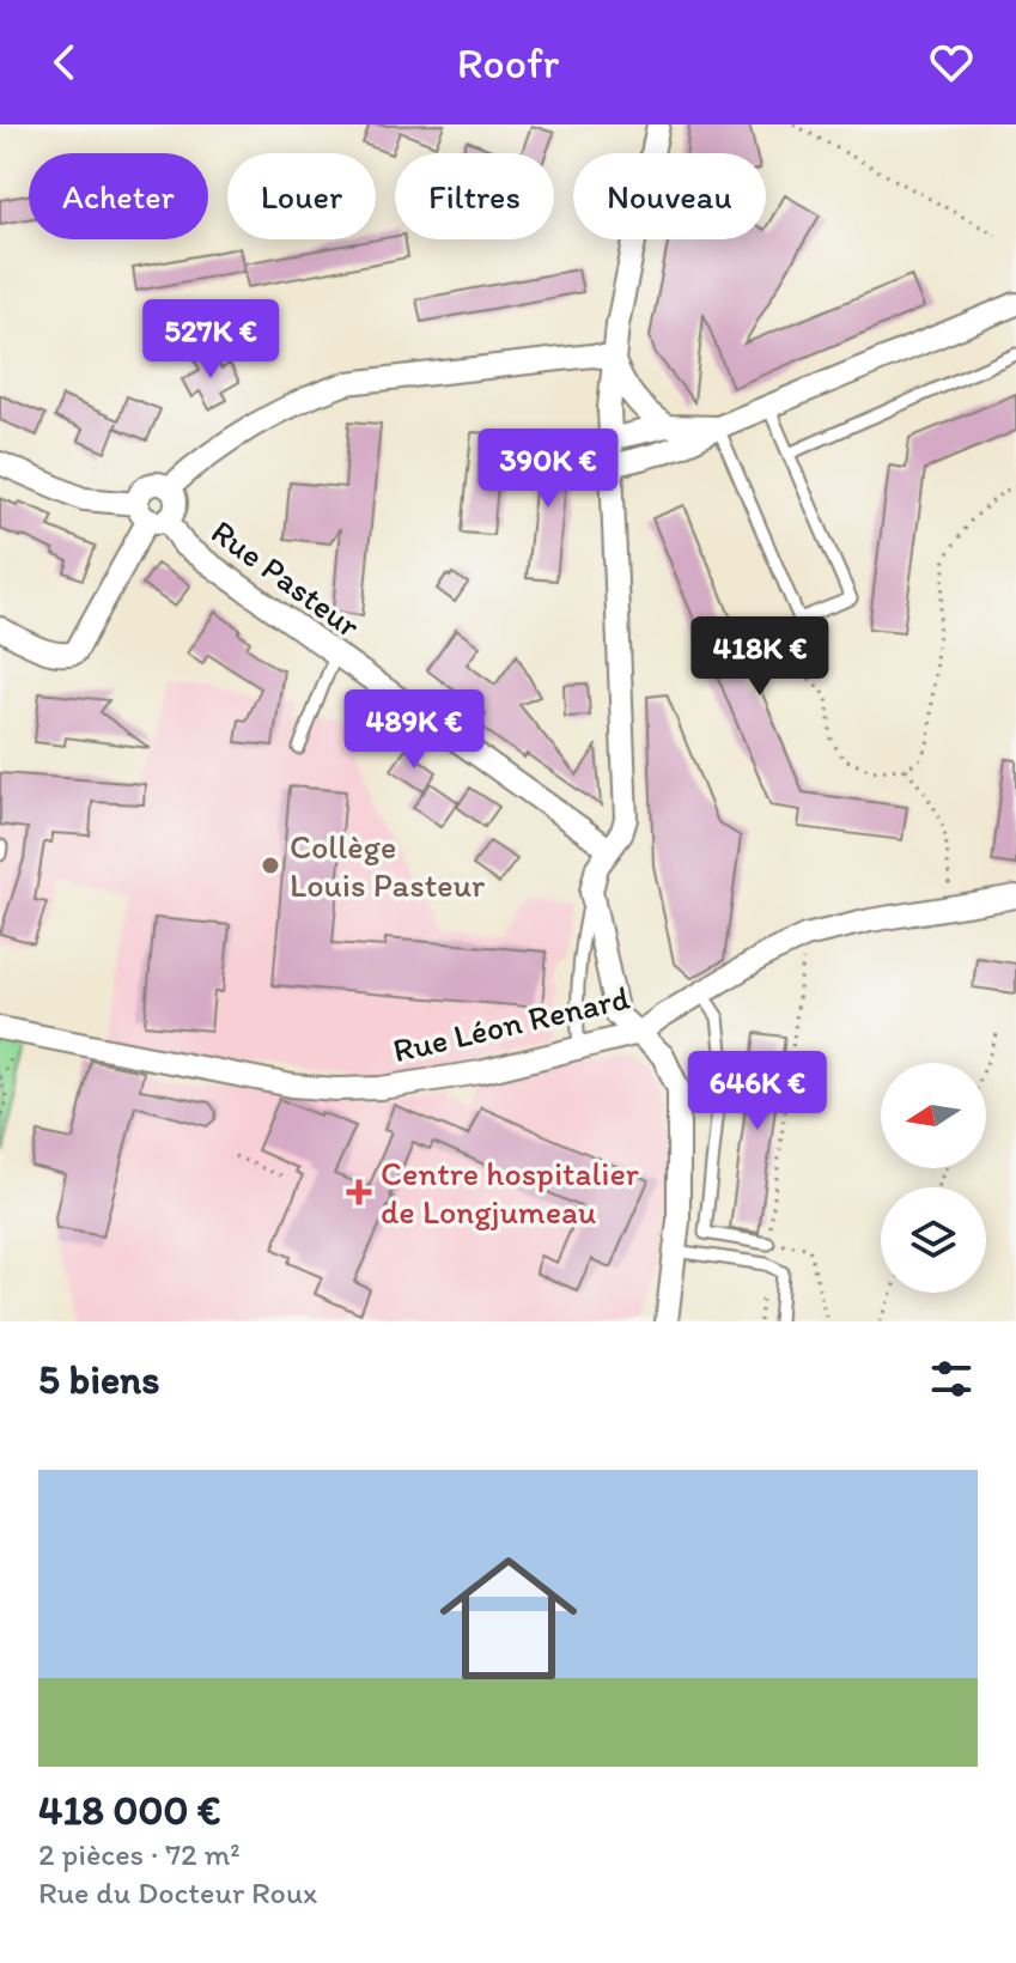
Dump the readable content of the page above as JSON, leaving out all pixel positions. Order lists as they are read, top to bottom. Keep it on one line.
{"streets":{"street":["Rue Pasteur","Rue Léon Renard"]},"places":{"other":["Collège Louis Pasteur"],"health":["Centre hospitalier de Longjumeau"]},"north":"left","page":{"header":"Roofr","chip":["Acheter","Louer","Filtres","Nouveau"],"price":["527K €","390K €","418K €","489K €","646K €"],"heading":"5 biens","list":[{"name":"418 000 €","note":"2 pièces · 72 m² · Rue du Docteur Roux"}]}}
